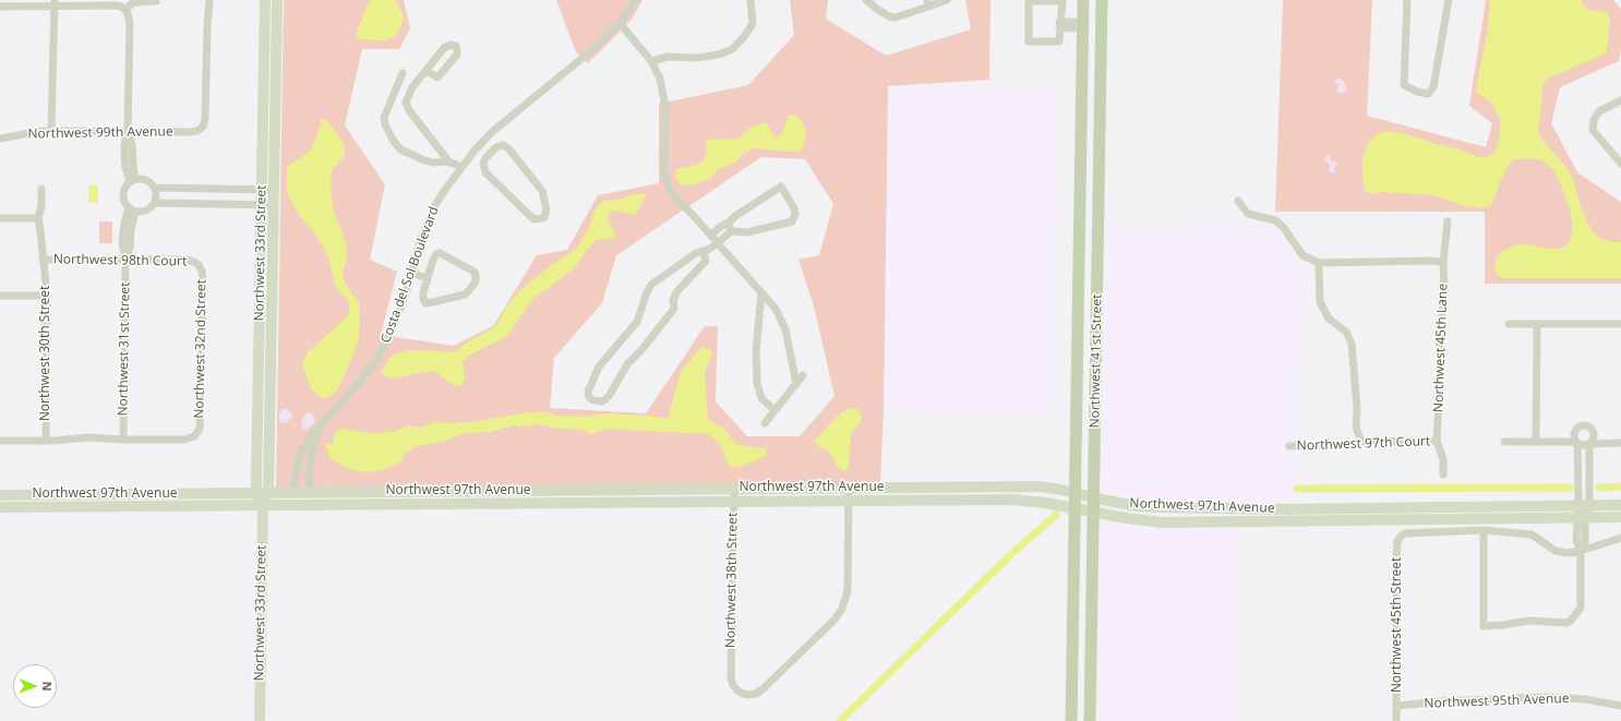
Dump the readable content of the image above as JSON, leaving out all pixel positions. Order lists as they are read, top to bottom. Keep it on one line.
{"streets":{"main road":["Northwest 41st Street"],"street":["Northwest 99th Avenue","Northwest 33rd Street","Northwest 98th Court","Costa del Sol Boulevard","Northwest 45th Lane","Northwest 31st Street","Northwest 32nd Street","Northwest 30th Street","Northwest 97th Court","Northwest 97th Avenue","Northwest 38th Street","Northwest 45th Street","Northwest 95th Avenue"]},"crossings":[["Northwest 33rd Street","Northwest 97th Avenue"],["Northwest 98th Court","Northwest 31st Street"],["Northwest 98th Court","Northwest 32nd Street"],["Northwest 98th Court","Northwest 30th Street"],["Costa del Sol Boulevard","Northwest 97th Avenue"],["Northwest 45th Lane","Northwest 97th Court"],["Northwest 31st Street","Northwest 32nd Street"],["Northwest 41st Street","Northwest 97th Avenue"],["Northwest 97th Avenue","Northwest 38th Street"],["Northwest 45th Street","Northwest 95th Avenue"]],"north":"right"}
